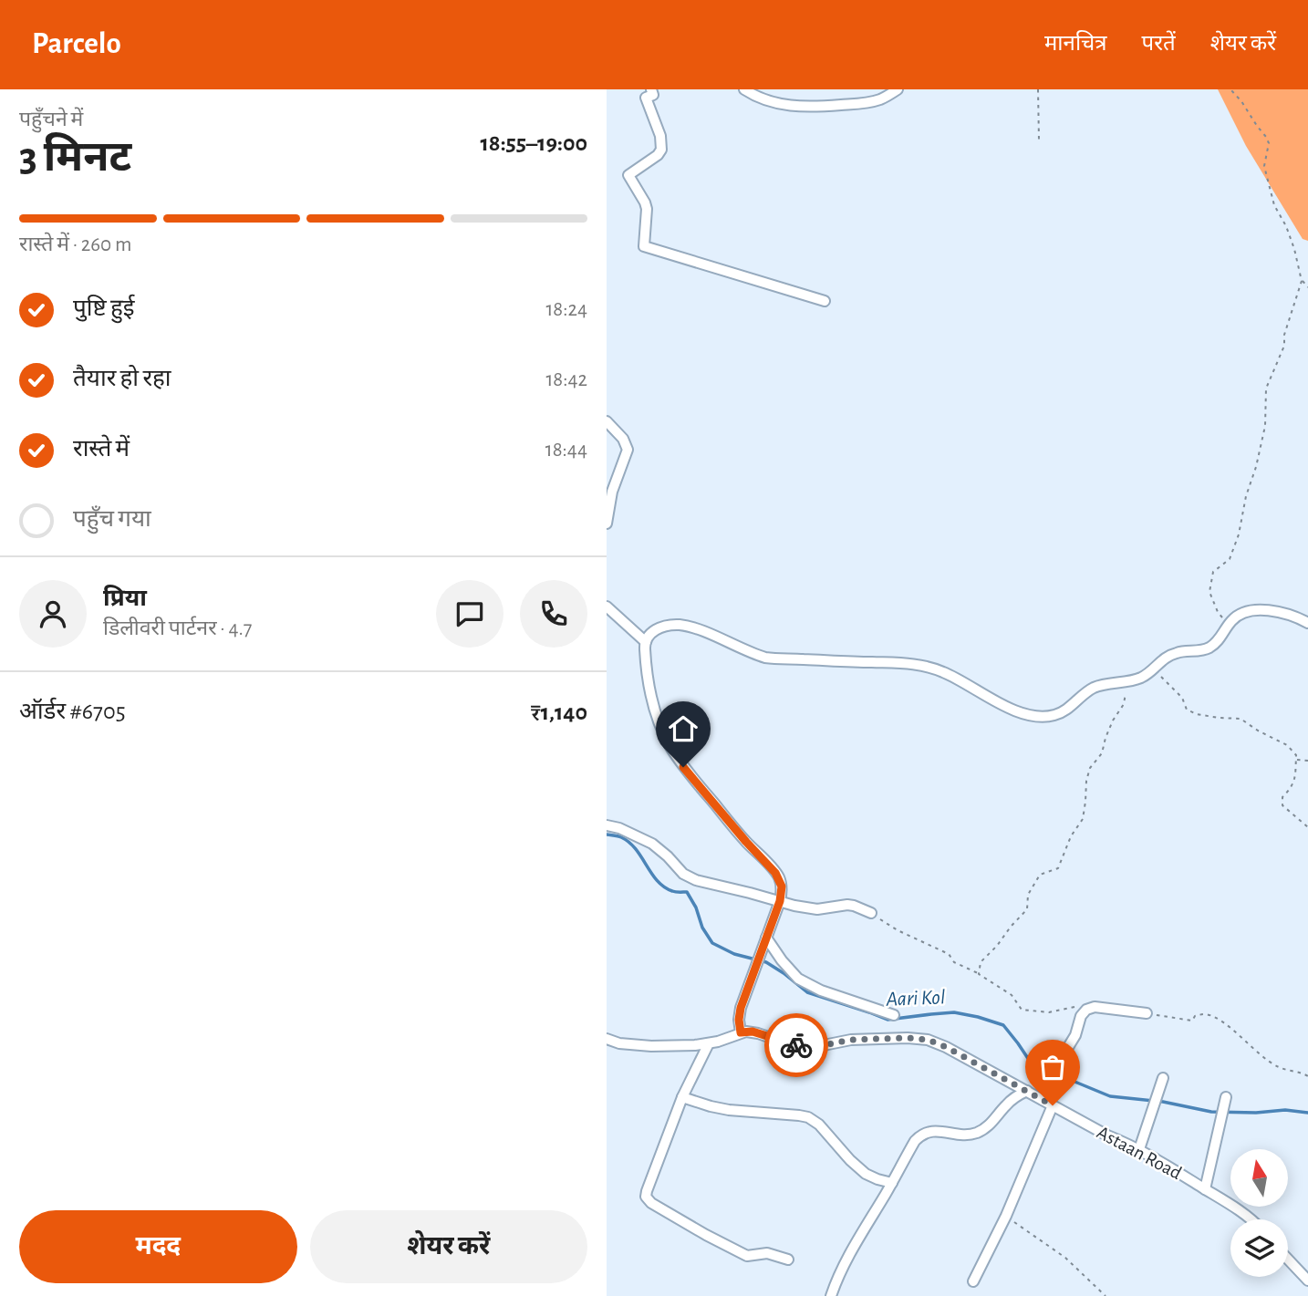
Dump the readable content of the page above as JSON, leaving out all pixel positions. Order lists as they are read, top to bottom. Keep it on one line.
{"streets":{"street":["Astaan Road"]},"water":["Aari Kol"],"north":"top","page":{"header":"Parcelo","nav":["मानचित्र","परतें","शेयर करें"],"heading":["3 मिनट","पहुँचने में","18:55–19:00"],"panel":["प्रिया","डिलीवरी पार्टनर · 4.7","ऑर्डर #6705","₹1,140"],"bar":"रास्ते में · 260 m","list":[["पुष्टि हुई","18:24"],["तैयार हो रहा","18:42"],["रास्ते में","18:44"],"पहुँच गया"],"buttons":["मदद","शेयर करें"]}}
